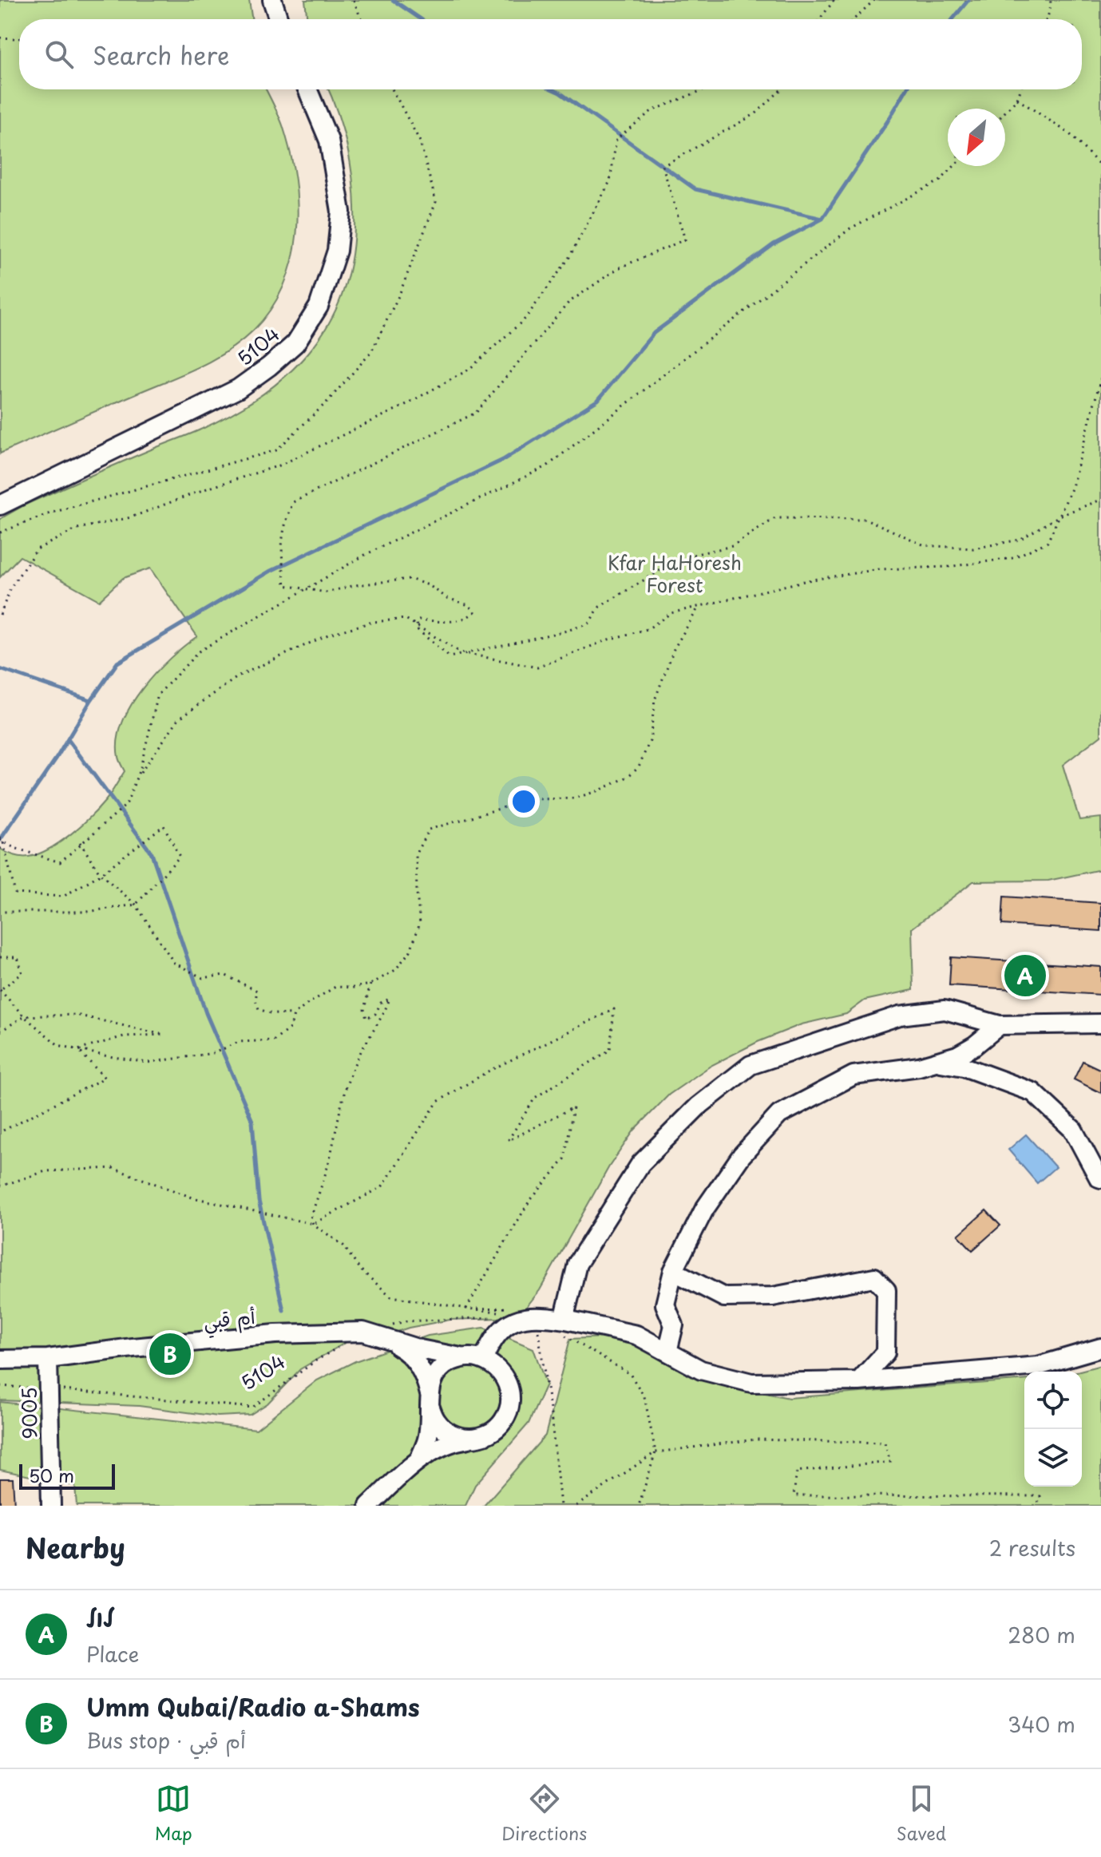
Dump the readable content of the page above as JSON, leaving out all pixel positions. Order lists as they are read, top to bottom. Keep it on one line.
{"streets":{"street":["5104","أم قبي","9005"]},"crossings":[["5104","أم قبي"],["5104","9005"],["أم قبي","9005"]],"parks":["Kfar HaHoresh Forest"],"scale_bar":"50 m","north":"bottom left","page":{"search":"Search here","pins":["A","B"],"scale":"50 m","heading":["Nearby","2 results"],"list":[{"mark":"A","name":"לול","note":"Place","value":"280 m"},{"mark":"B","name":"Umm Qubai/Radio a-Shams","note":"Bus stop · أم قبي","value":"340 m"}],"nav":["Map","Directions","Saved"]}}
